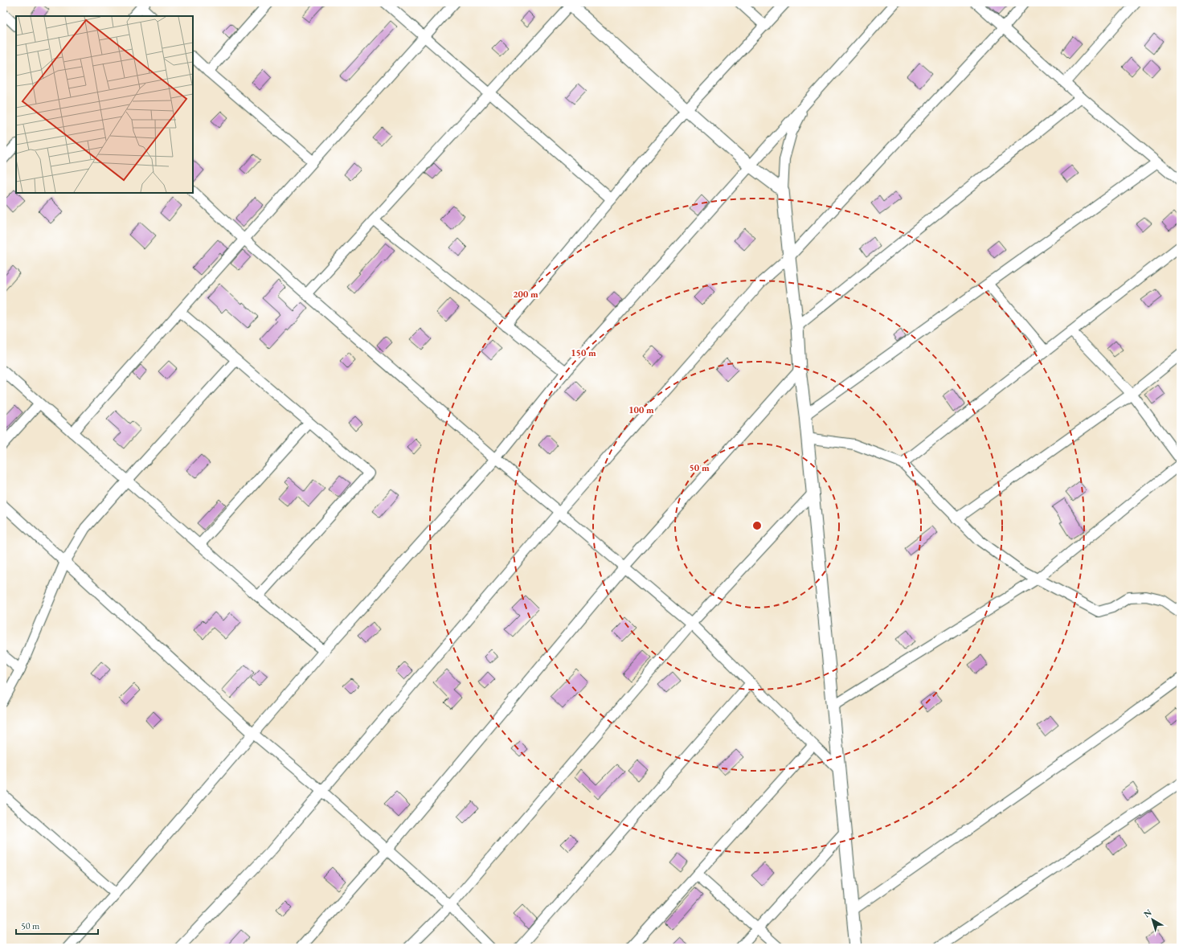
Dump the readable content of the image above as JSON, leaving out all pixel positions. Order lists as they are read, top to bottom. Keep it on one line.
{"scale_bar":"50 m","north":"top left","rings":["200 m","150 m","100 m","50 m"]}
